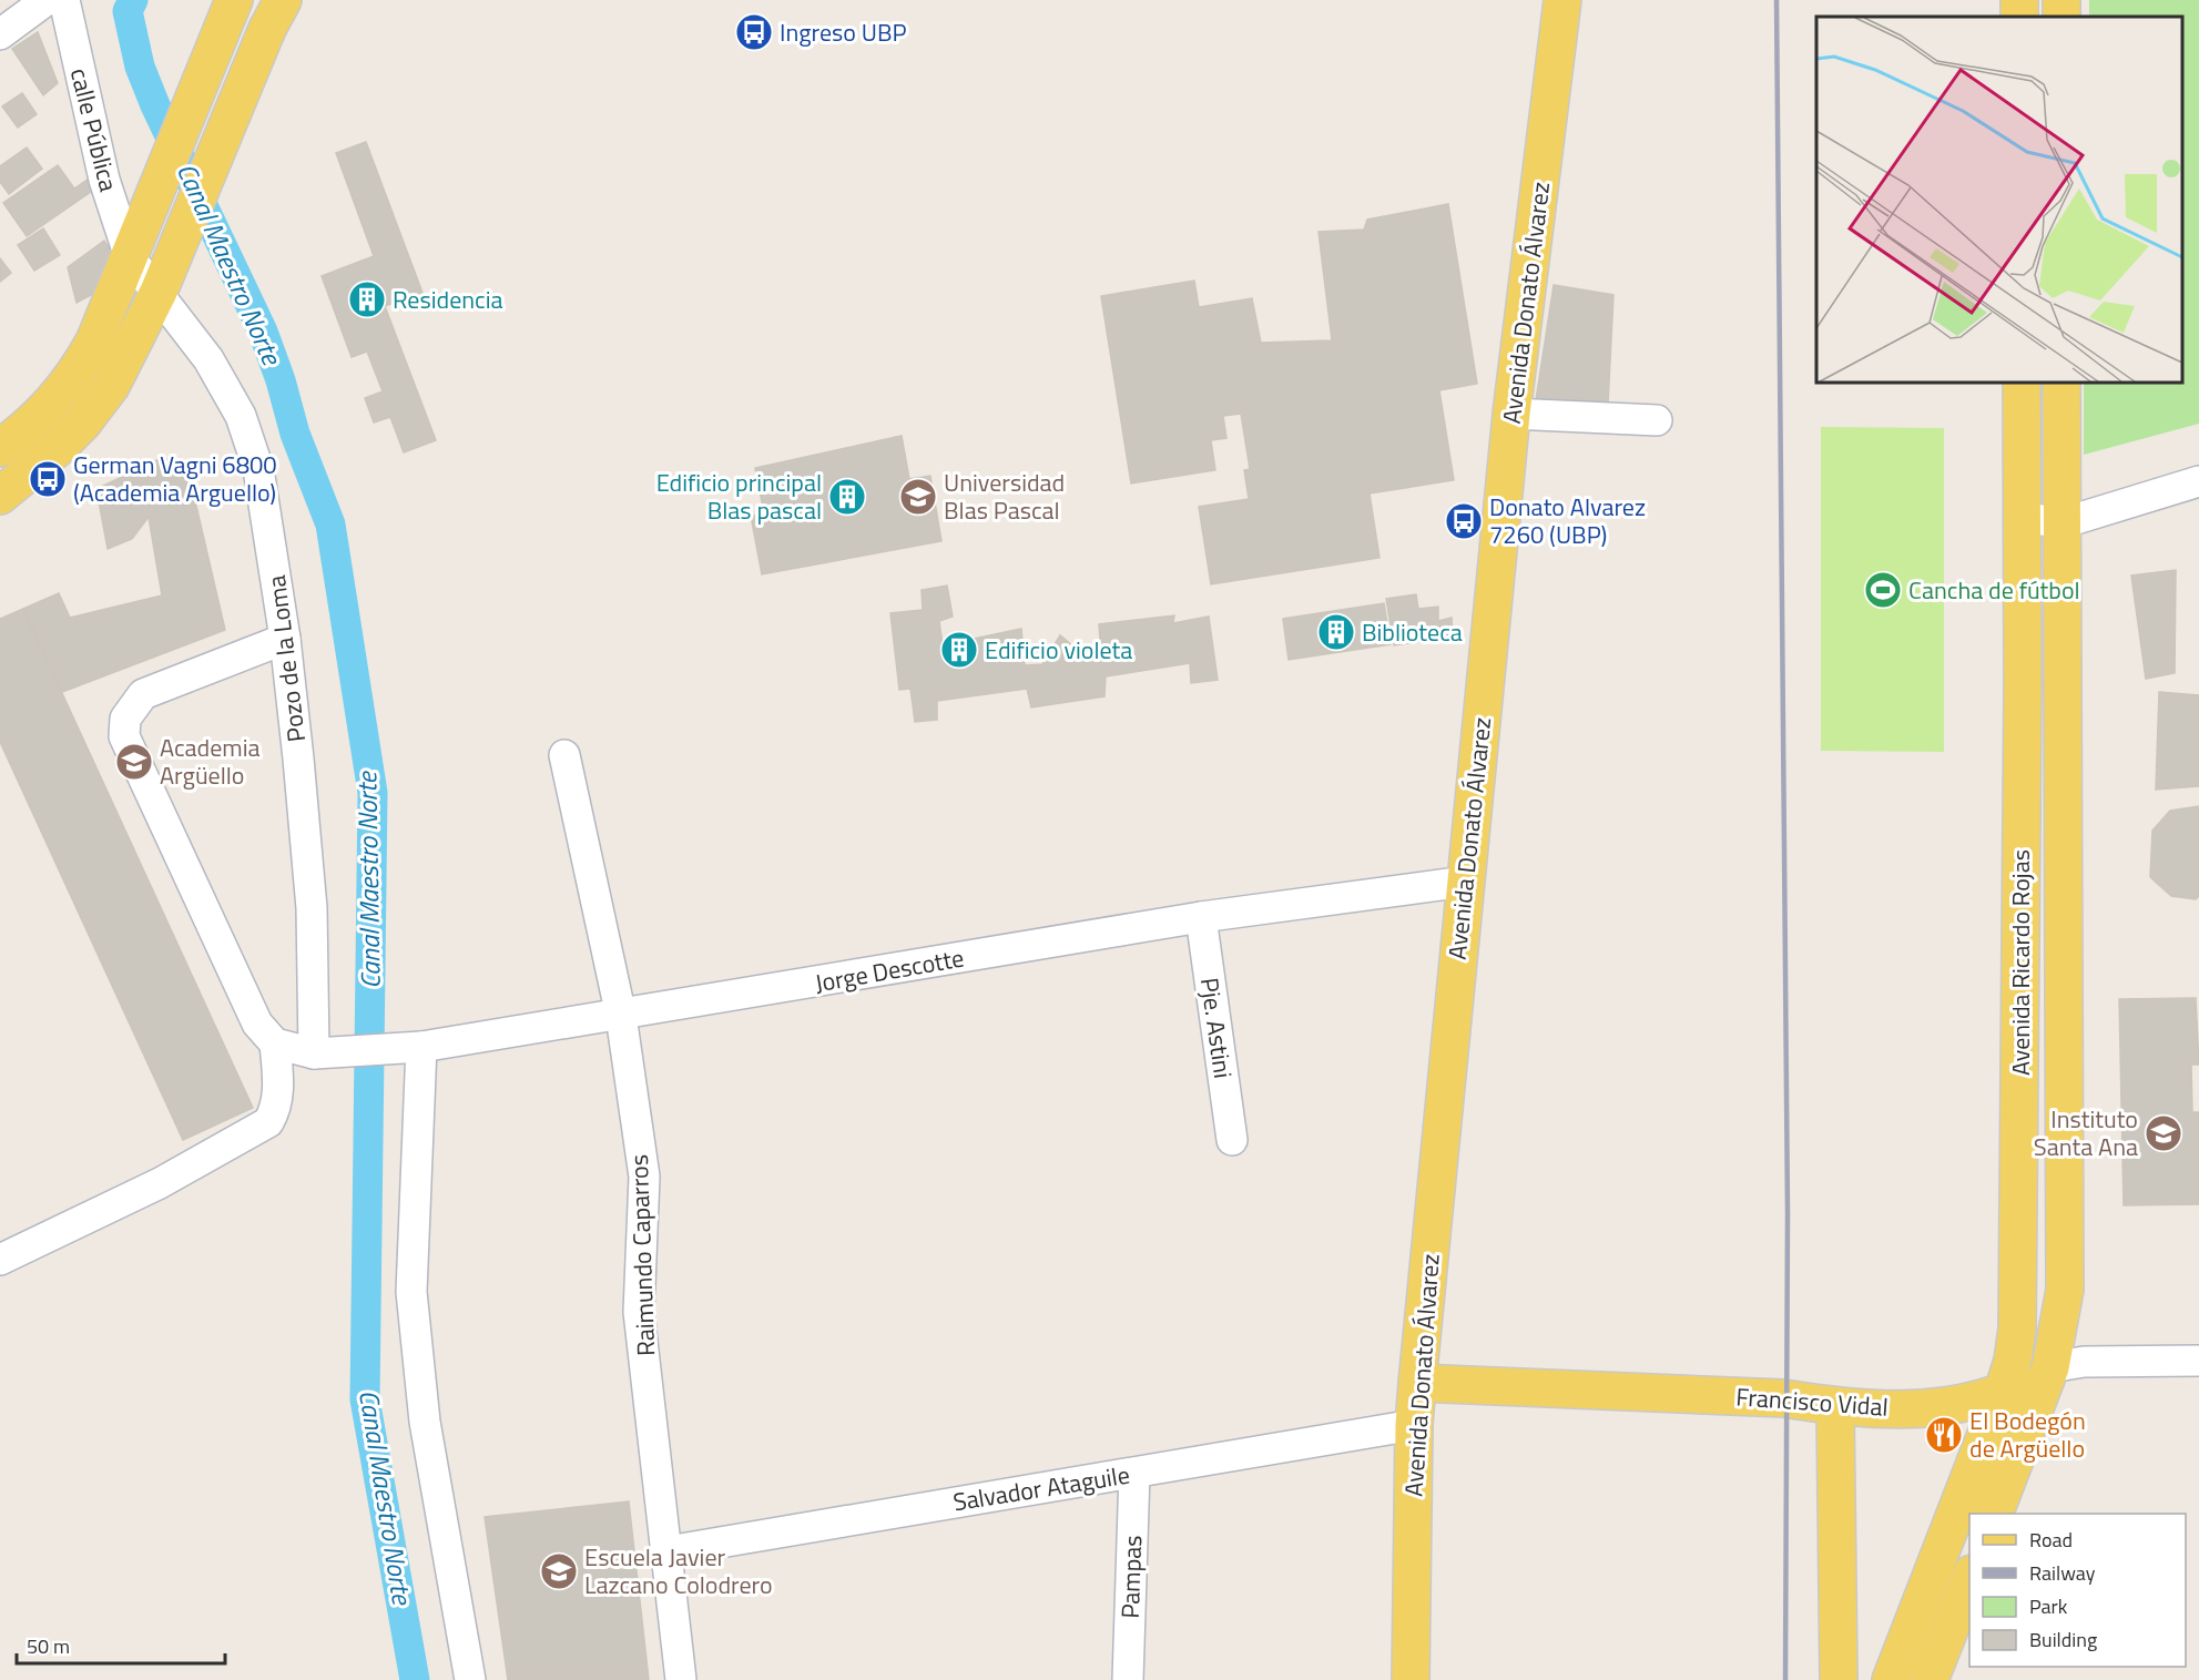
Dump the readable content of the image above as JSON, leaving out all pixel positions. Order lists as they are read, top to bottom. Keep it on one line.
{"streets":{"main road":["Avenida Donato Álvarez","Avenida Ricardo Rojas","Francisco Vidal"],"street":["calle Pública","Pozo de la Loma","Jorge Descotte","Pje. Astini","Raimundo Caparros","Salvador Ataguile","Pampas"]},"crossings":[["calle Pública","Pozo de la Loma"],["Avenida Donato Álvarez","Jorge Descotte"],["Avenida Donato Álvarez","Francisco Vidal"],["Avenida Donato Álvarez","Salvador Ataguile"],["Pozo de la Loma","Jorge Descotte"],["Avenida Ricardo Rojas","Francisco Vidal"],["Jorge Descotte","Pje. Astini"],["Jorge Descotte","Raimundo Caparros"],["Raimundo Caparros","Salvador Ataguile"],["Salvador Ataguile","Pampas"]],"water":["Canal Maestro Norte"],"places":{"bus stop":["Ingreso UBP","German Vagni 6800 (Academia Arguello)","Donato Alvarez 7260 (UBP)"],"building":["Residencia","Edificio principal Blas pascal","Biblioteca","Edificio violeta"],"school or university":["Universidad Blas Pascal","Academia Argüello","Instituto Santa Ana","Escuela Javier Lazcano Colodrero"],"sports":["Cancha de fútbol"],"restaurant":["El Bodegón de Argüello"]},"legend":["Road","Railway","Park","Building"],"scale_bar":"50 m"}
